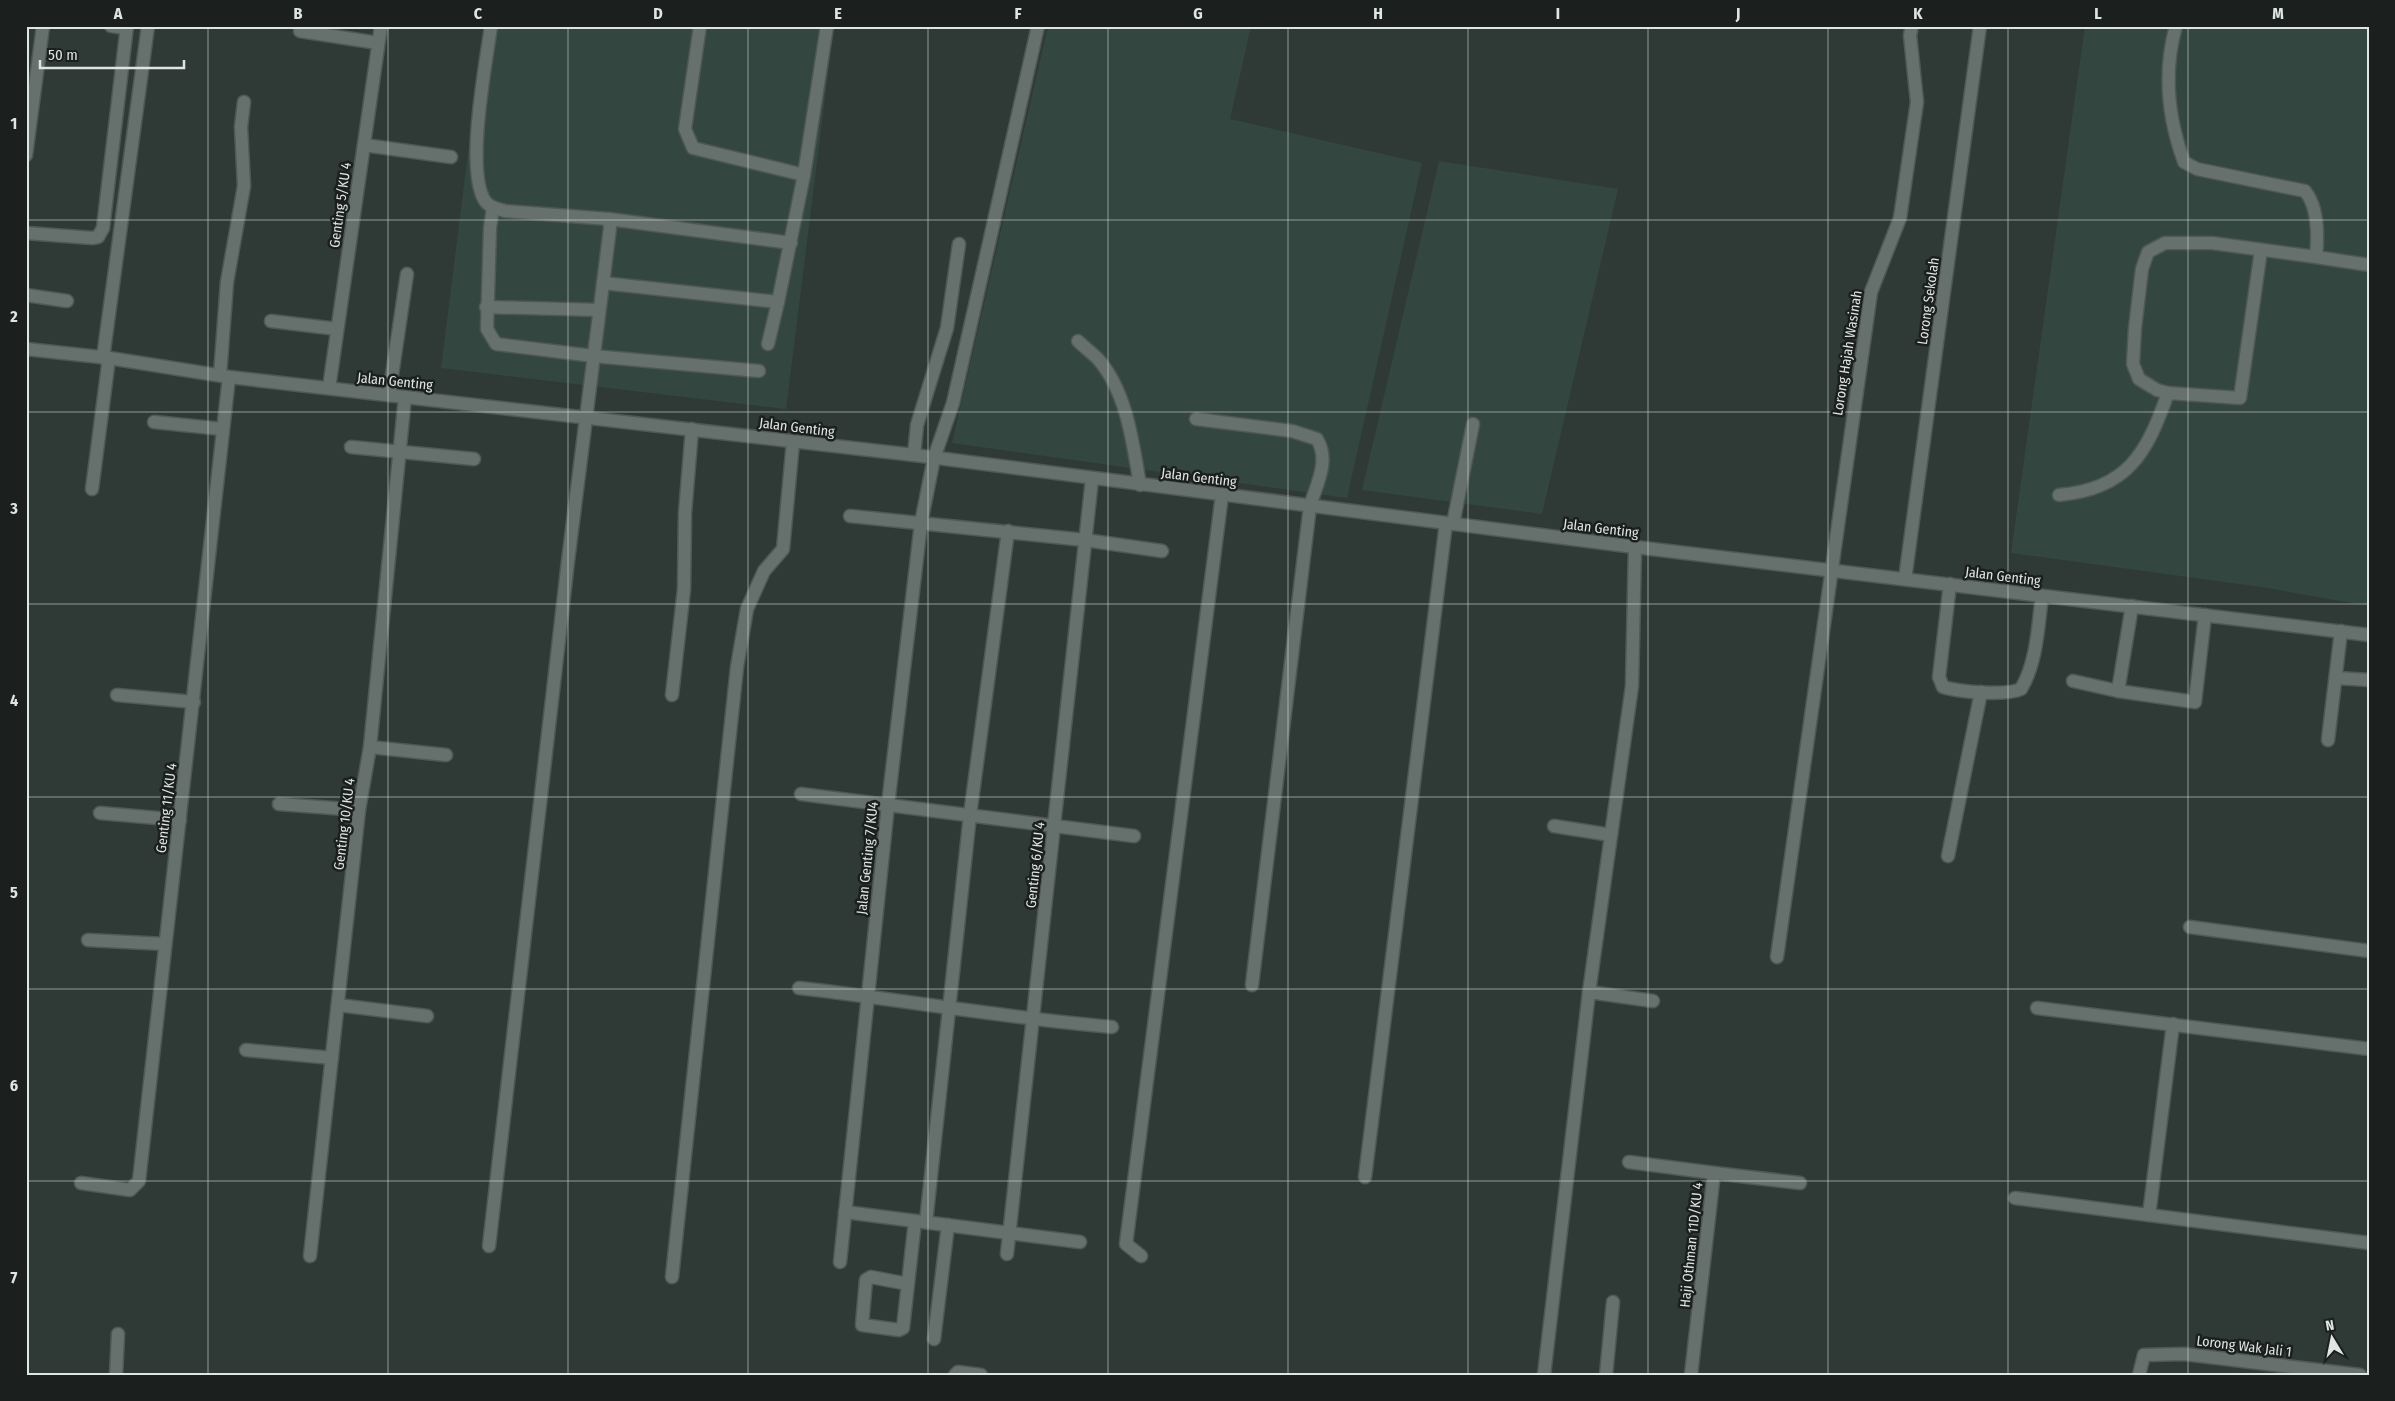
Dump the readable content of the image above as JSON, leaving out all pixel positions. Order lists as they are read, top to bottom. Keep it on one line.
{"streets":{"street":["Genting 5/KU 4","Lorong Sekolah","Lorong Hajah Wasinah","Jalan Genting","Genting 11/KU 4","Genting 10/KU 4","Jalan Genting 7/KU4","Genting 6/KU 4","Haji Othman 11D/KU 4","Lorong Wak Jali 1"]},"crossings":[["Genting 5/KU 4","Jalan Genting"],["Lorong Sekolah","Jalan Genting"],["Lorong Hajah Wasinah","Jalan Genting"],["Jalan Genting","Genting 11/KU 4"],["Jalan Genting","Genting 10/KU 4"],["Jalan Genting","Jalan Genting 7/KU4"],["Jalan Genting","Genting 6/KU 4"]],"scale_bar":"50 m","north":"top","grid":{"columns":["A","B","C","D","E","F","G","H","I","J","K","L","M"],"rows":["1","2","3","4","5","6","7"]}}
